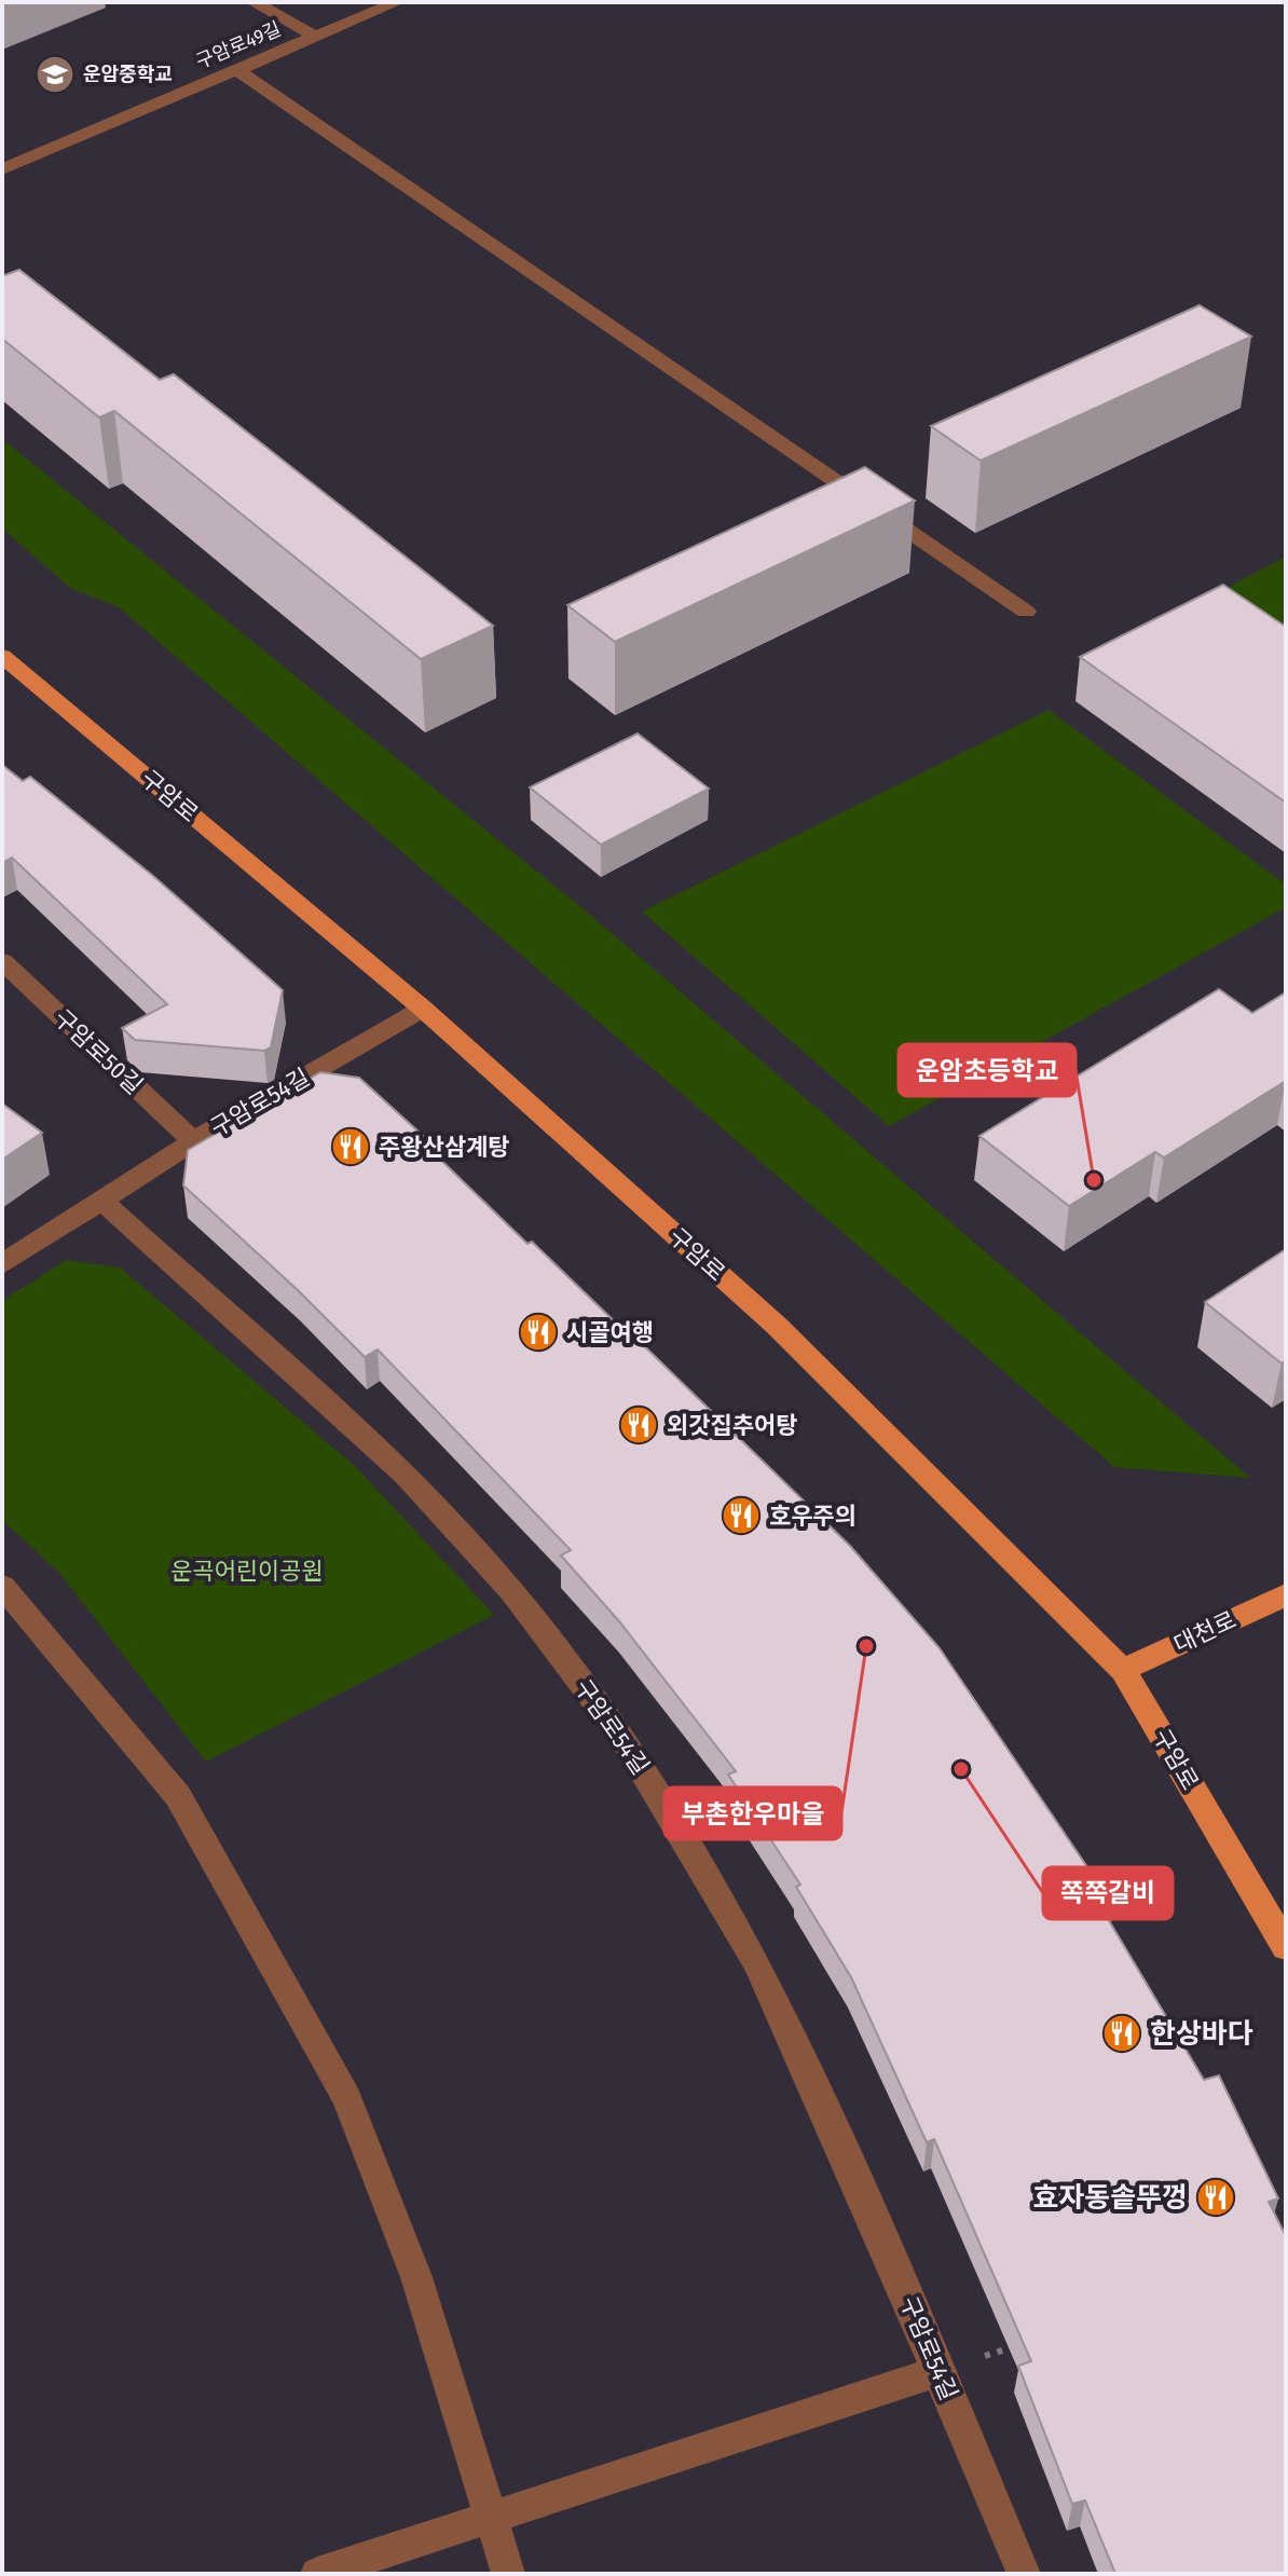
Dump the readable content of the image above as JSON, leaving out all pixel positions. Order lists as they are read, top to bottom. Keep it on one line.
{"streets":{"main road":["구암로","대천로"],"street":["구암로49길","구암로50길","구암로54길"]},"crossings":[["구암로","구암로54길"],["구암로","대천로"],["구암로50길","구암로54길"]],"parks":["운곡어린이공원"],"places":{"school or university":["운암중학교"],"restaurant":["주왕산삼계탕","시골여행","외갓집추어탕","호우주의","한상바다","효자동솥뚜껑"],"other":["운암초등학교","부촌한우마을","쪽쪽갈비"]}}
